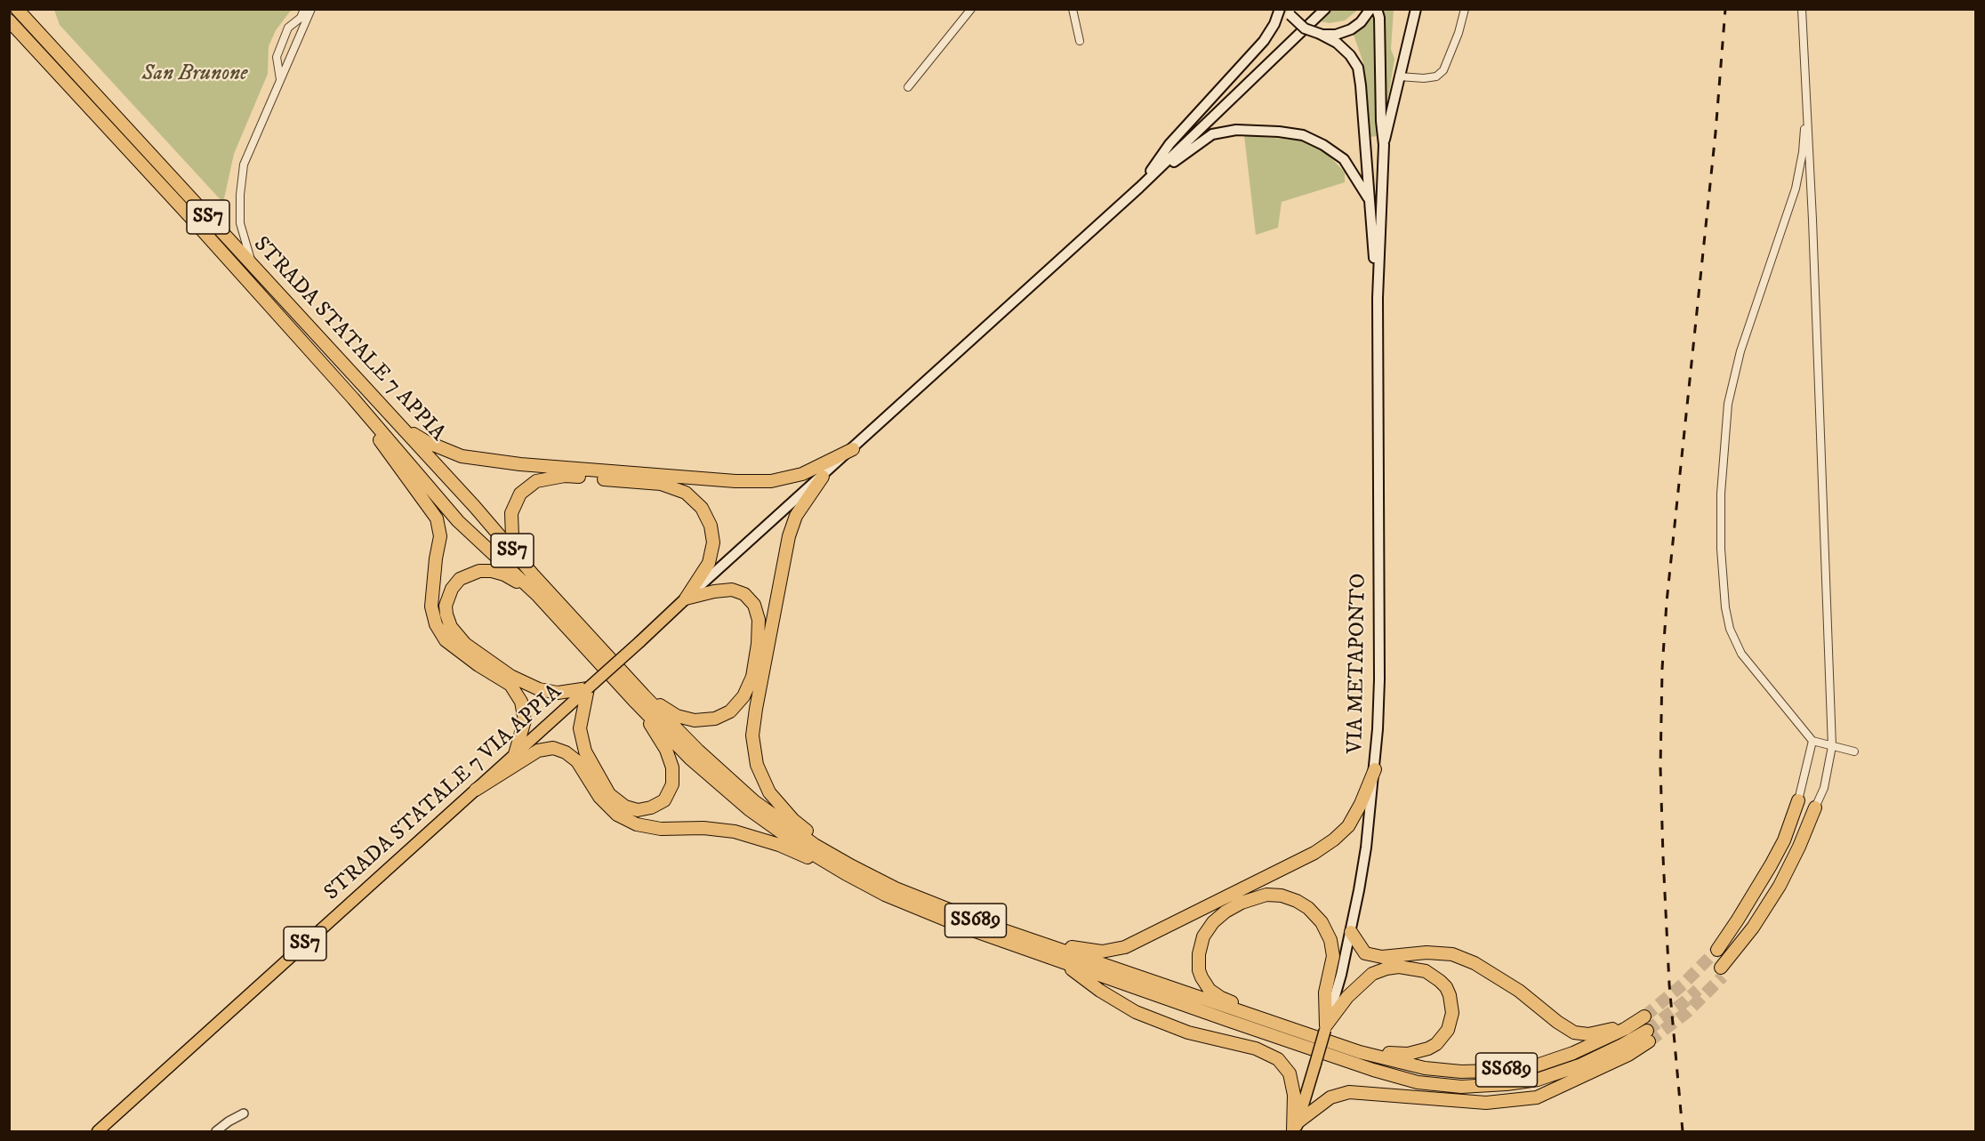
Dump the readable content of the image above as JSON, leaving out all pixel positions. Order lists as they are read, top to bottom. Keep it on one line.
{"streets":{"highway":["SS7","STRADA STATALE 7 APPIA","SS689"],"main road":["VIA METAPONTO","STRADA STATALE 7 VIA APPIA"]},"crossings":[["STRADA STATALE 7 APPIA","SS689"],["VIA METAPONTO","SS689"]],"parks":["San Brunone"]}
